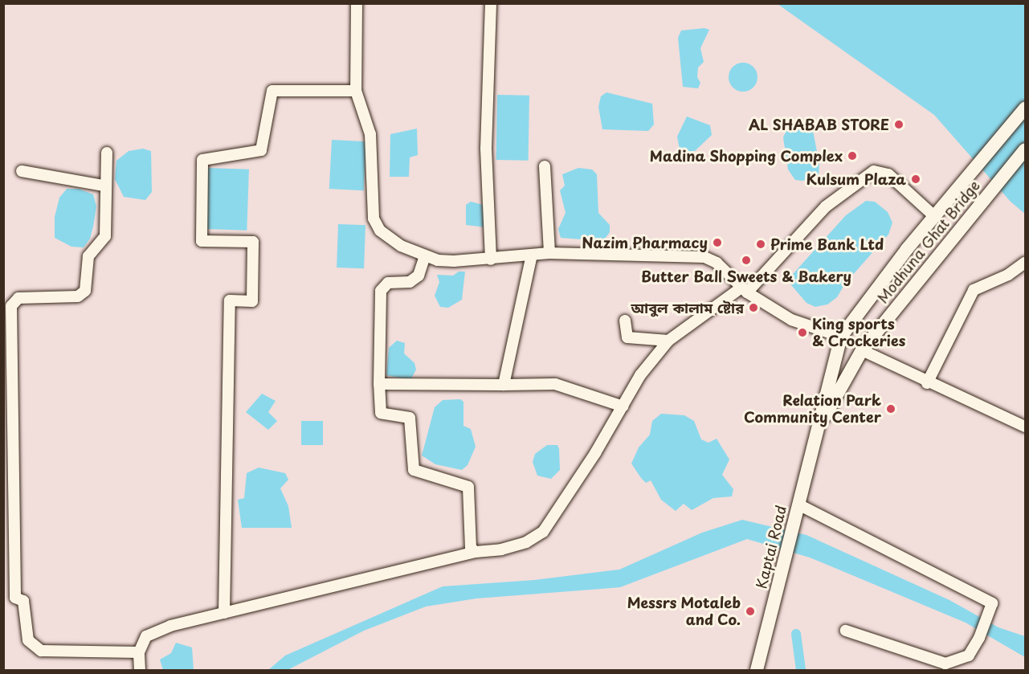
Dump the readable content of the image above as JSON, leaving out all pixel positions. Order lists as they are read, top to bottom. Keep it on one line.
{"streets":{"main road":["Modhuna Ghat Bridge","Kaptai Road"]},"crossings":[["Modhuna Ghat Bridge","Kaptai Road"]],"places":["AL SHABAB STORE","Madina Shopping Complex","Kulsum Plaza","Nazim Pharmacy","Prime Bank Ltd","Butter Ball Sweets & Bakery","আবুল কালাম ষ্টোর","King sports & Crockeries","Relation Park Community Center","Messrs Motaleb and Co."]}
